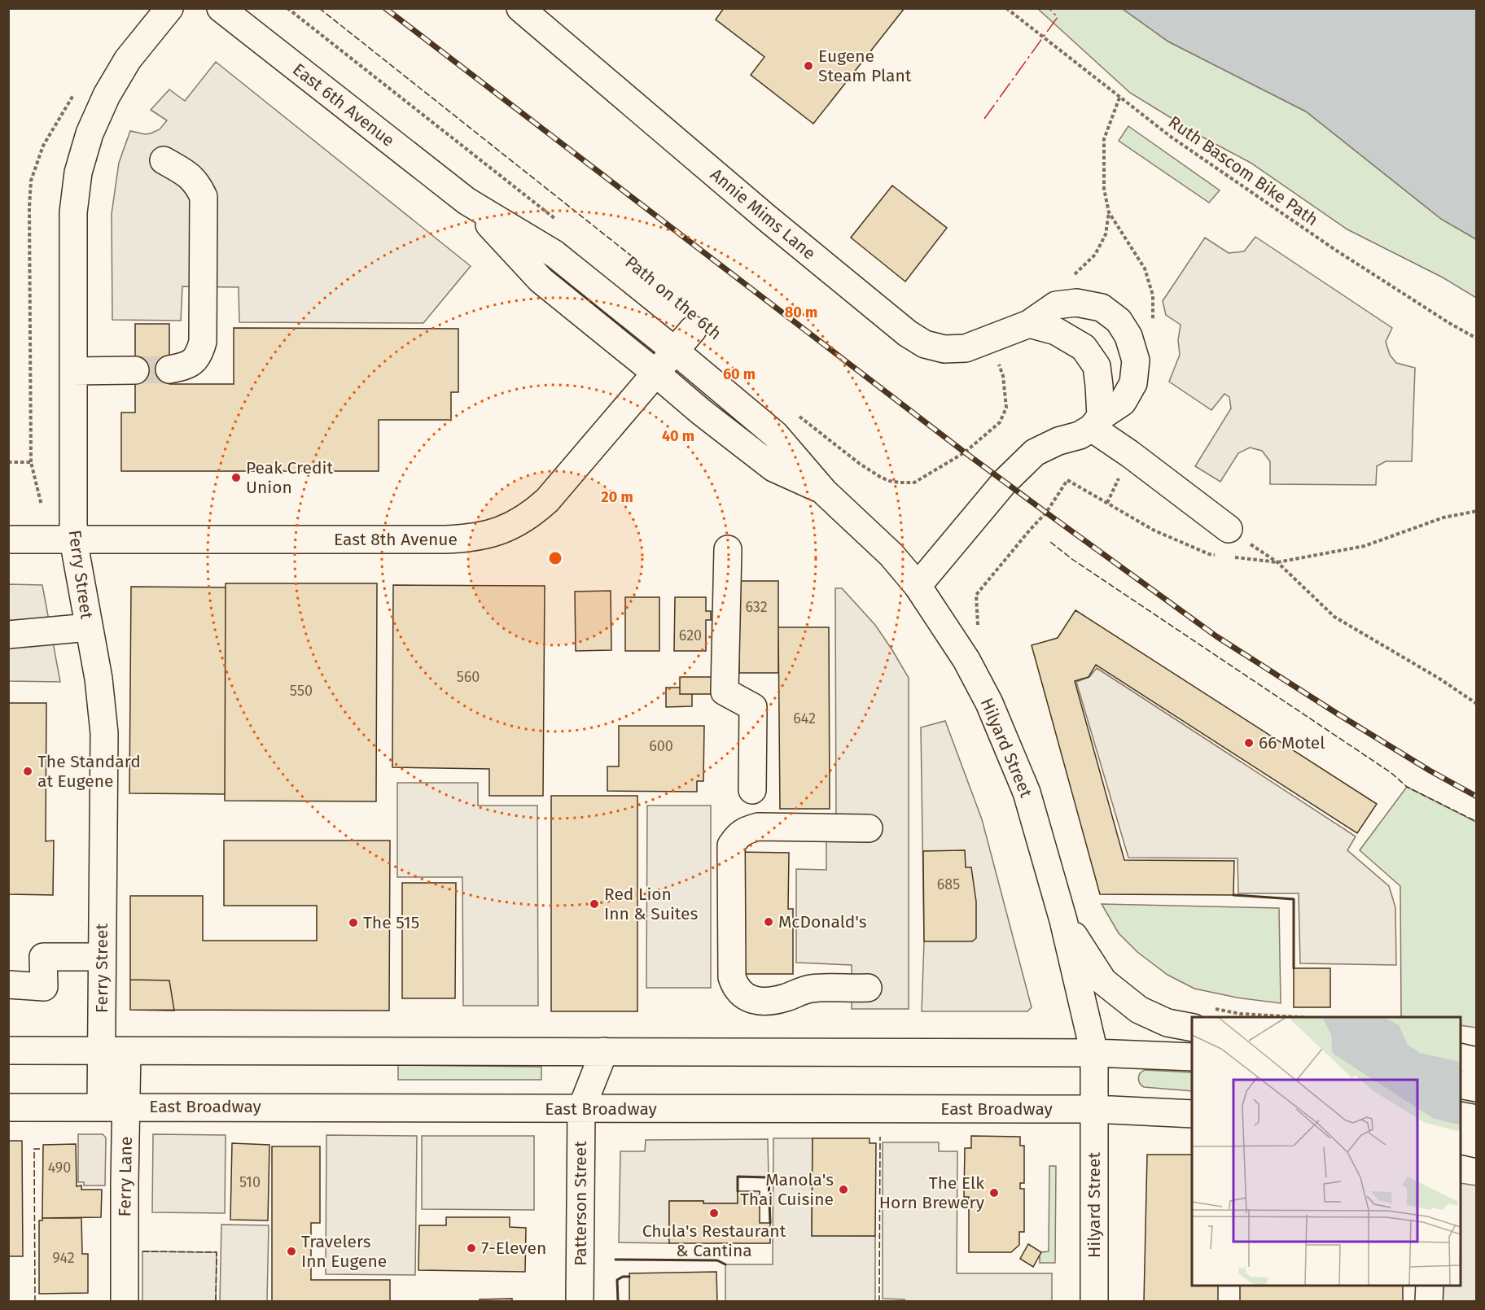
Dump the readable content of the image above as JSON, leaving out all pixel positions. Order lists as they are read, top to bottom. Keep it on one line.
{"streets":{"main road":["East 6th Avenue","Annie Mims Lane","East 8th Avenue","Ferry Street","Hilyard Street","East Broadway","Ferry Lane","Patterson Street"],"path":["Ruth Bascom Bike Path"]},"crossings":[["East 6th Avenue","East 8th Avenue"],["East 6th Avenue","Hilyard Street"],["Annie Mims Lane","Hilyard Street"],["East 8th Avenue","Ferry Street"],["East 8th Avenue","Hilyard Street"],["Ferry Street","Ferry Lane"],["Hilyard Street","East Broadway"],["East Broadway","Ferry Lane"],["East Broadway","Patterson Street"]],"places":["Eugene Steam Plant","Peak Credit Union","66 Motel","The Standard at Eugene","Red Lion Inn & Suites","McDonald's","The 515","Manola's Thai Cuisine","The Elk Horn Brewery","Chula's Restaurant & Cantina","7-Eleven","Travelers Inn Eugene"],"house_numbers":["632","620","560","550","642","600","685","490","510","942"],"rings":["80 m","60 m","40 m","20 m"]}
